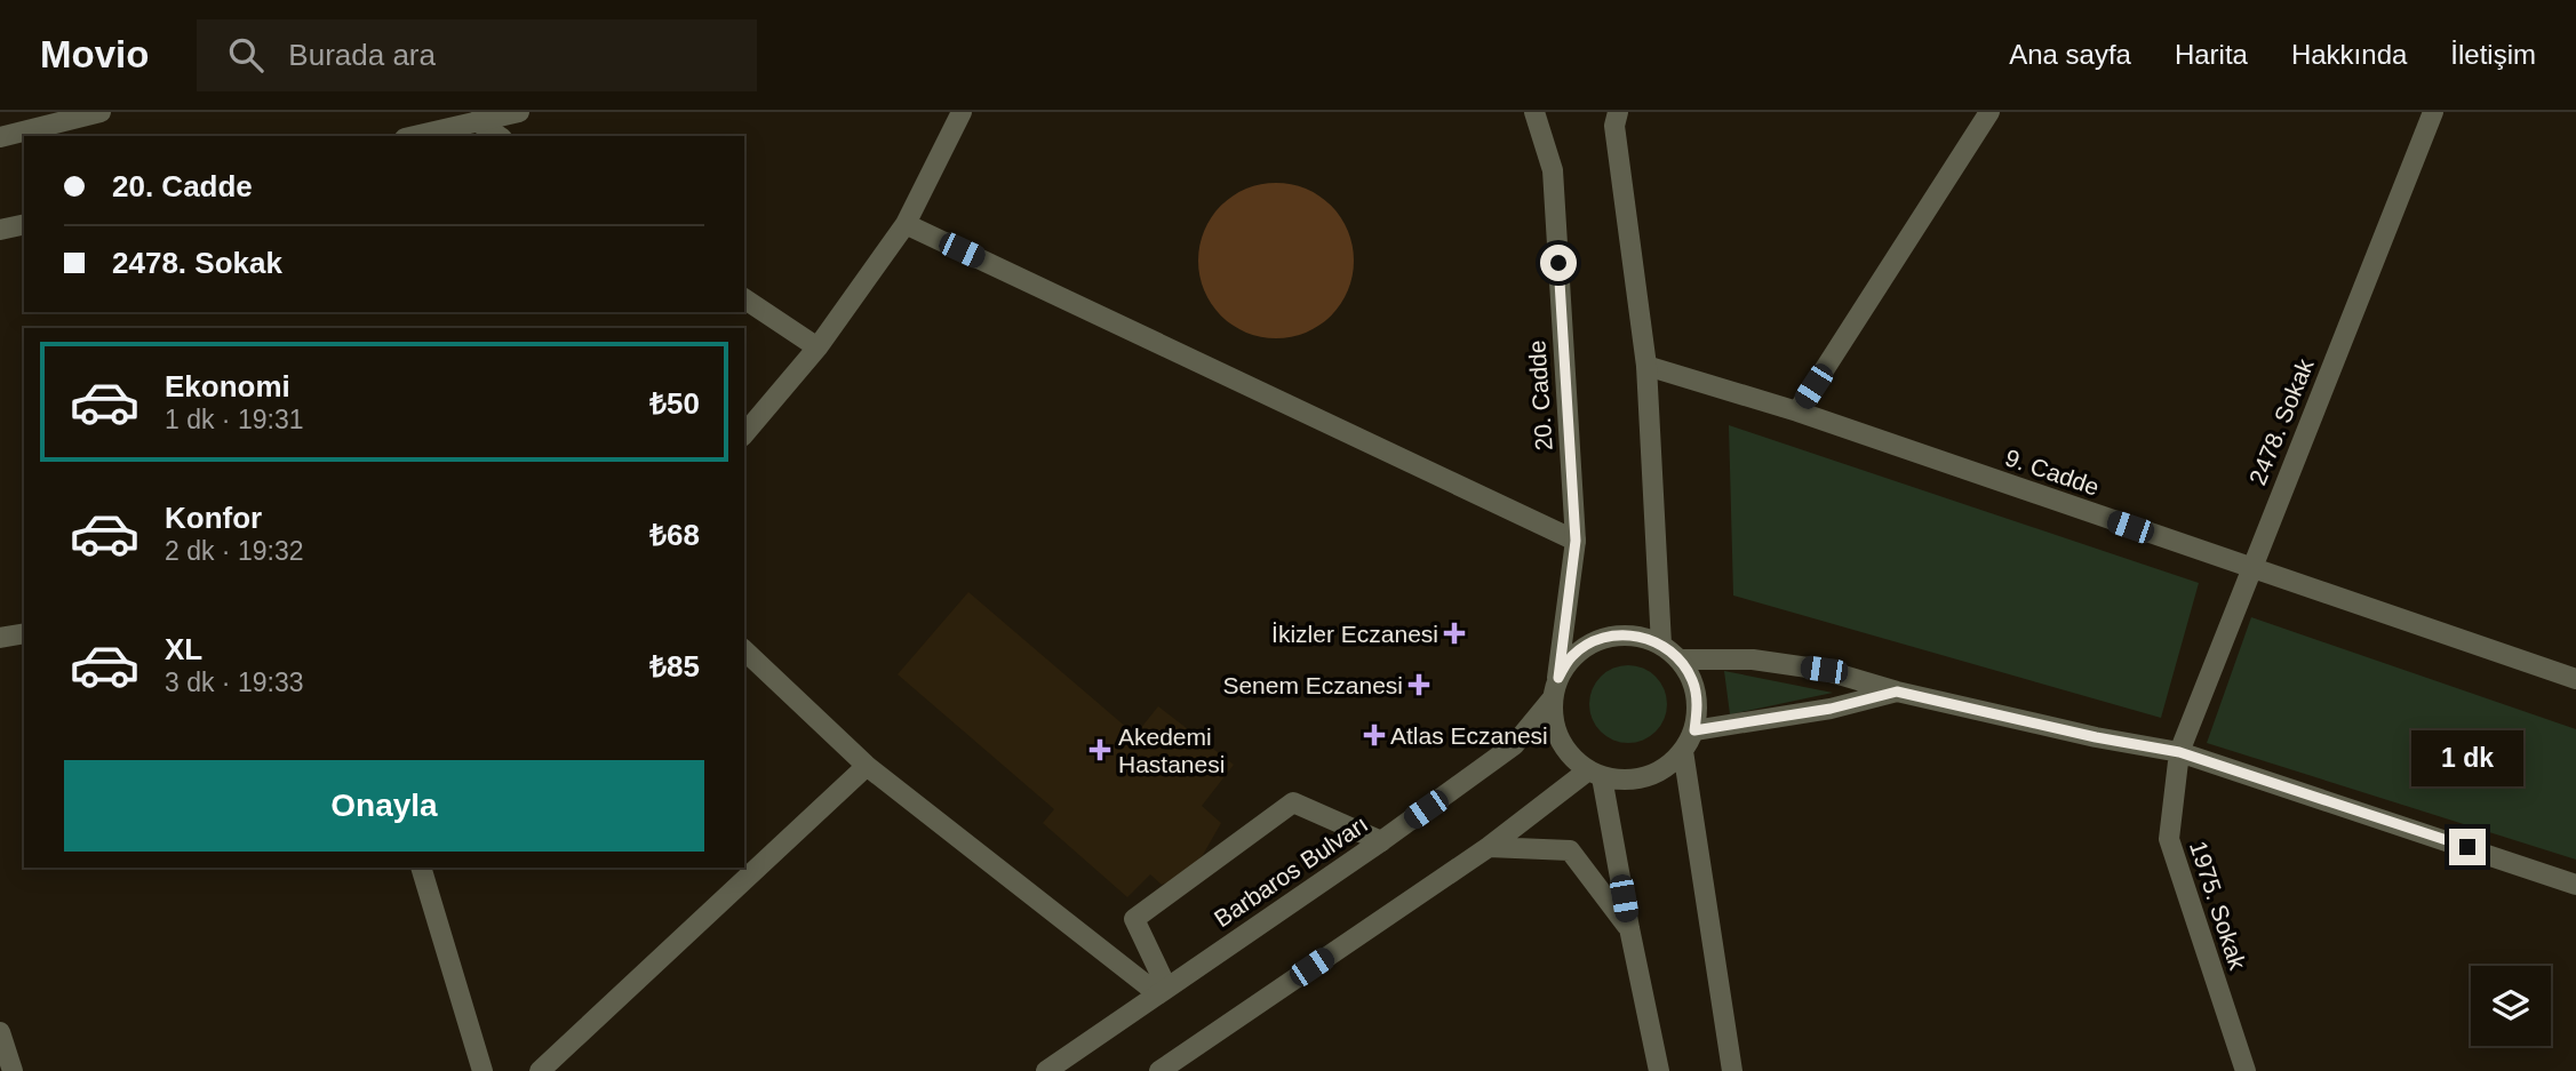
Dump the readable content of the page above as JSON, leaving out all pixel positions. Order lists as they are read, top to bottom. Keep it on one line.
{"streets":{"street":["20. Cadde","2478. Sokak","9. Cadde","Barbaros Bulvarı","1975. Sokak"]},"crossings":[["20. Cadde","Barbaros Bulvarı"],["2478. Sokak","9. Cadde"],["2478. Sokak","1975. Sokak"]],"places":{"health":["İkizler Eczanesi","Senem Eczanesi","Atlas Eczanesi","Akedemi Hastanesi"]},"page":{"header":"Movio","search":"Burada ara","nav":["Ana sayfa","Harita","Hakkında","İletişim"],"banner":["20. Cadde","2478. Sokak"],"list":[{"name":"Ekonomi","note":"1 dk · 19:31","value":"₺50"},{"name":"Konfor","note":"2 dk · 19:32","value":"₺68"},{"name":"XL","note":"3 dk · 19:33","value":"₺85"}],"bubble":"1 dk","buttons":"Onayla"}}
